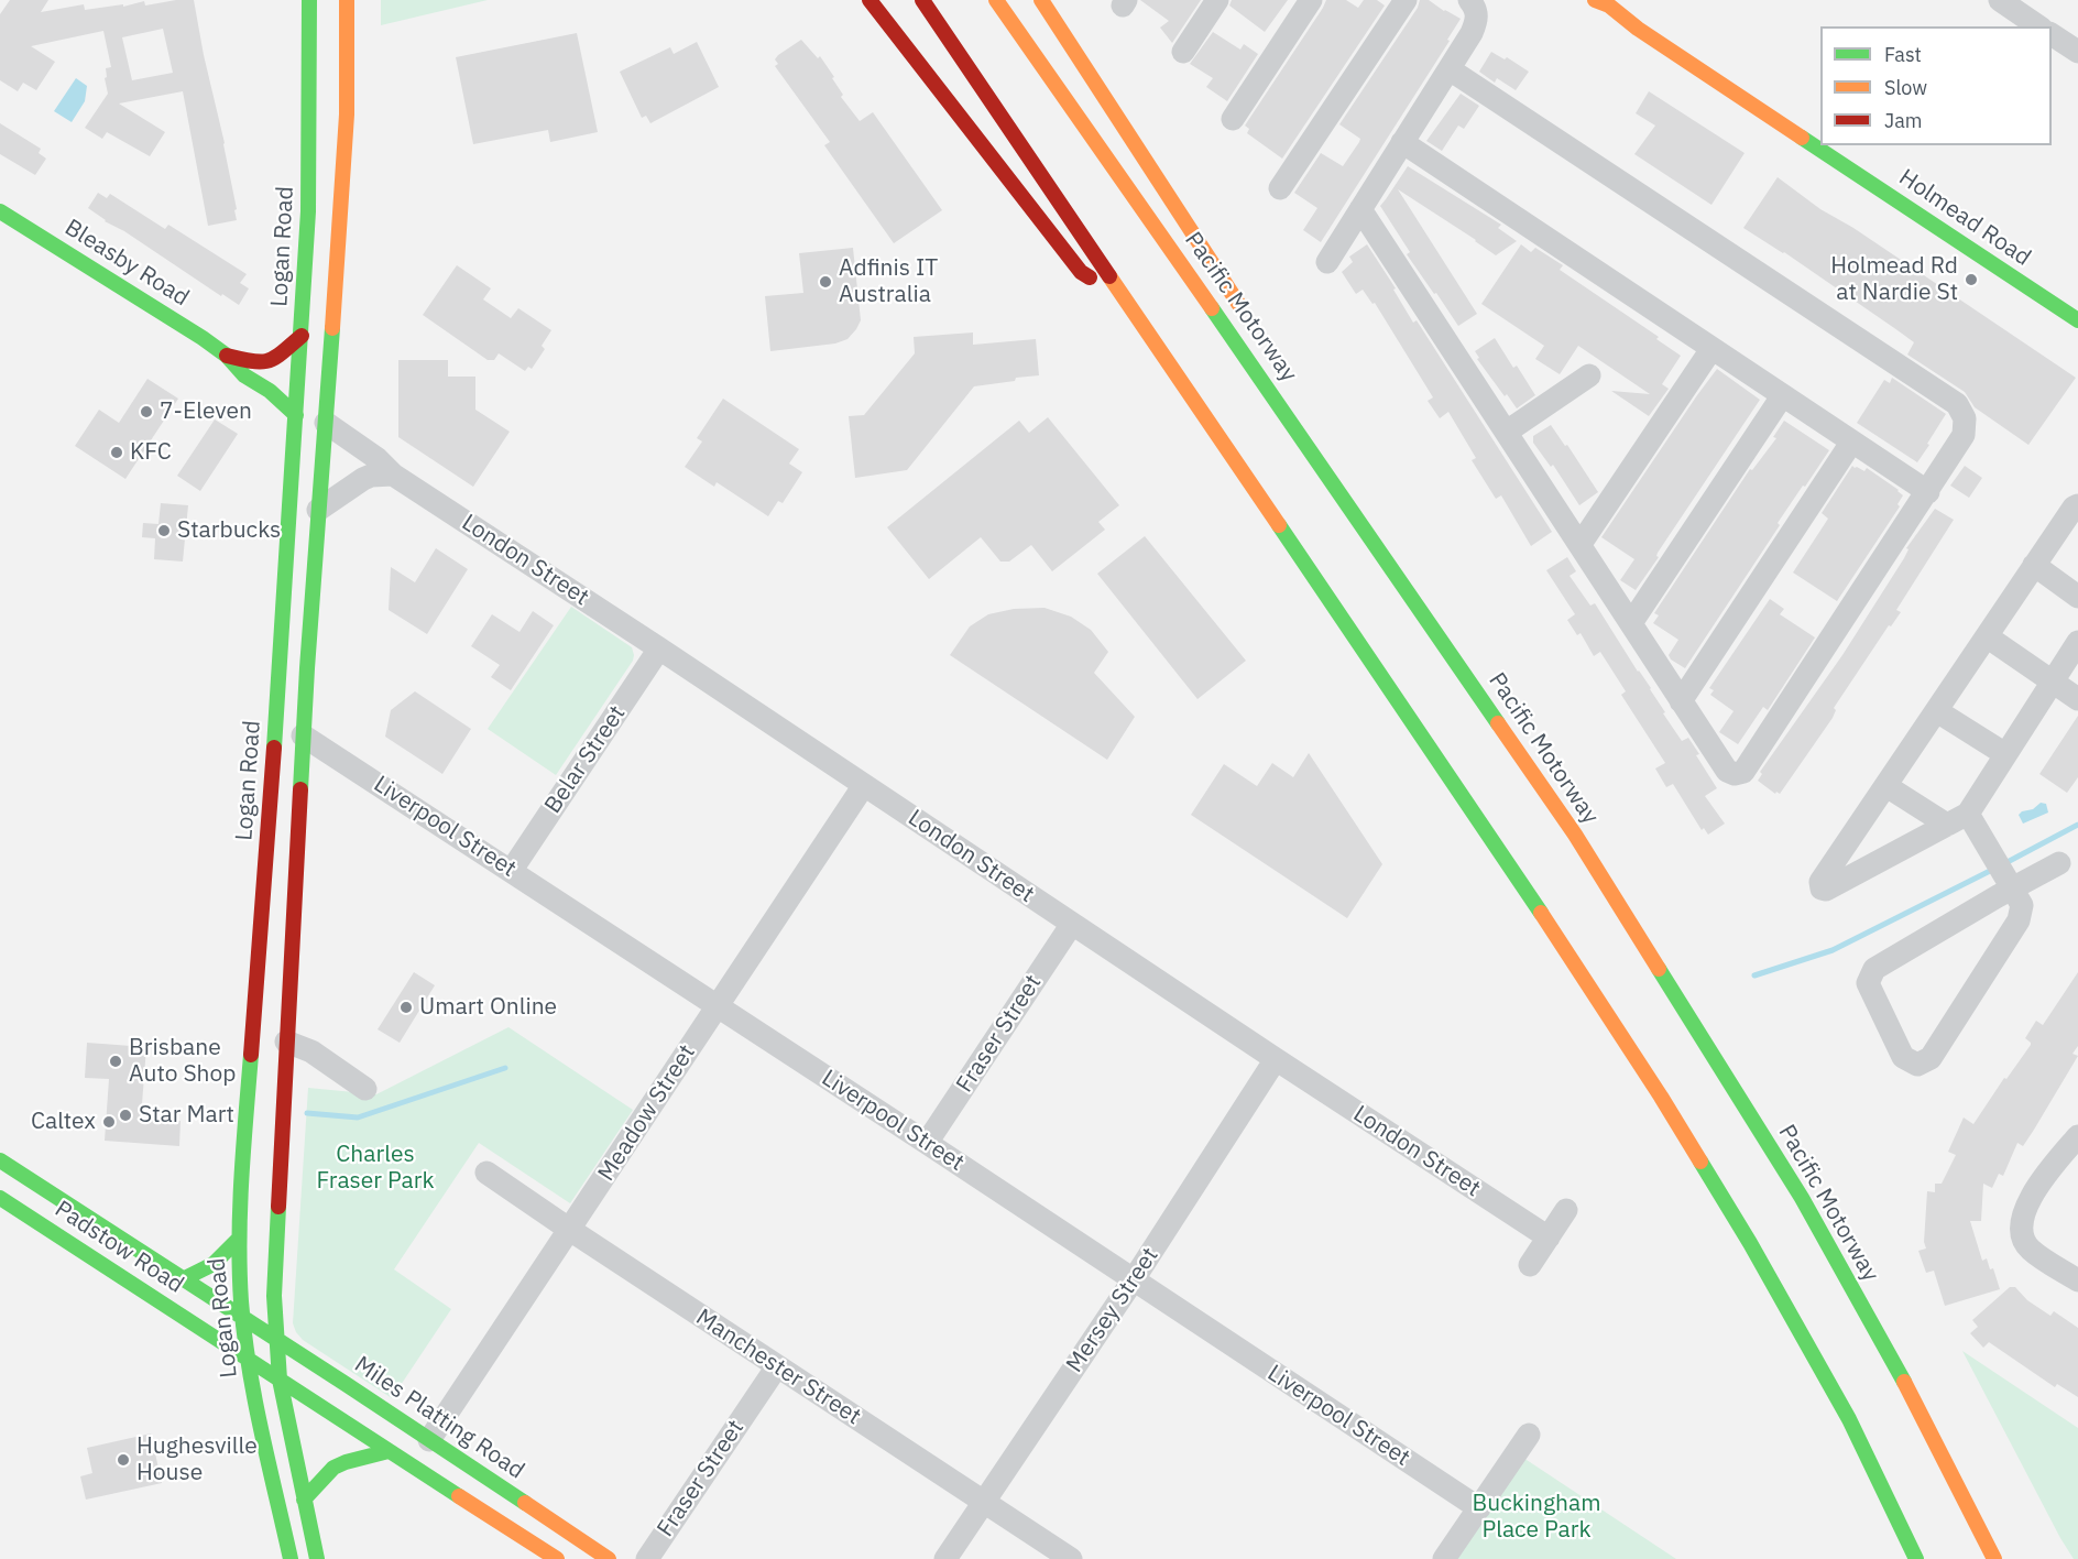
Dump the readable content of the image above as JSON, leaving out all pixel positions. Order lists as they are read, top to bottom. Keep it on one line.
{"streets":{"main road":["Holmead Road","Logan Road","Bleasby Road","Pacific Motorway","Padstow Road","Miles Platting Road"],"street":["London Street","Belar Street","Liverpool Street","Fraser Street","Meadow Street","Mersey Street","Manchester Street"]},"crossings":[["Logan Road","Bleasby Road"],["Logan Road","Padstow Road"],["Logan Road","Miles Platting Road"],["London Street","Belar Street"],["London Street","Fraser Street"],["London Street","Meadow Street"],["London Street","Mersey Street"],["Belar Street","Liverpool Street"],["Liverpool Street","Fraser Street"],["Liverpool Street","Meadow Street"],["Liverpool Street","Mersey Street"],["Fraser Street","Manchester Street"],["Meadow Street","Manchester Street"],["Meadow Street","Miles Platting Road"],["Padstow Road","Miles Platting Road"],["Mersey Street","Manchester Street"]],"parks":["Charles Fraser Park","Buckingham Place Park"],"places":["Holmead Rd at Nardie St","Adfinis IT Australia","7-Eleven","KFC","Starbucks","Umart Online","Brisbane Auto Shop","Star Mart","Caltex","Hughesville House"],"legend":["Fast","Slow","Jam"]}
